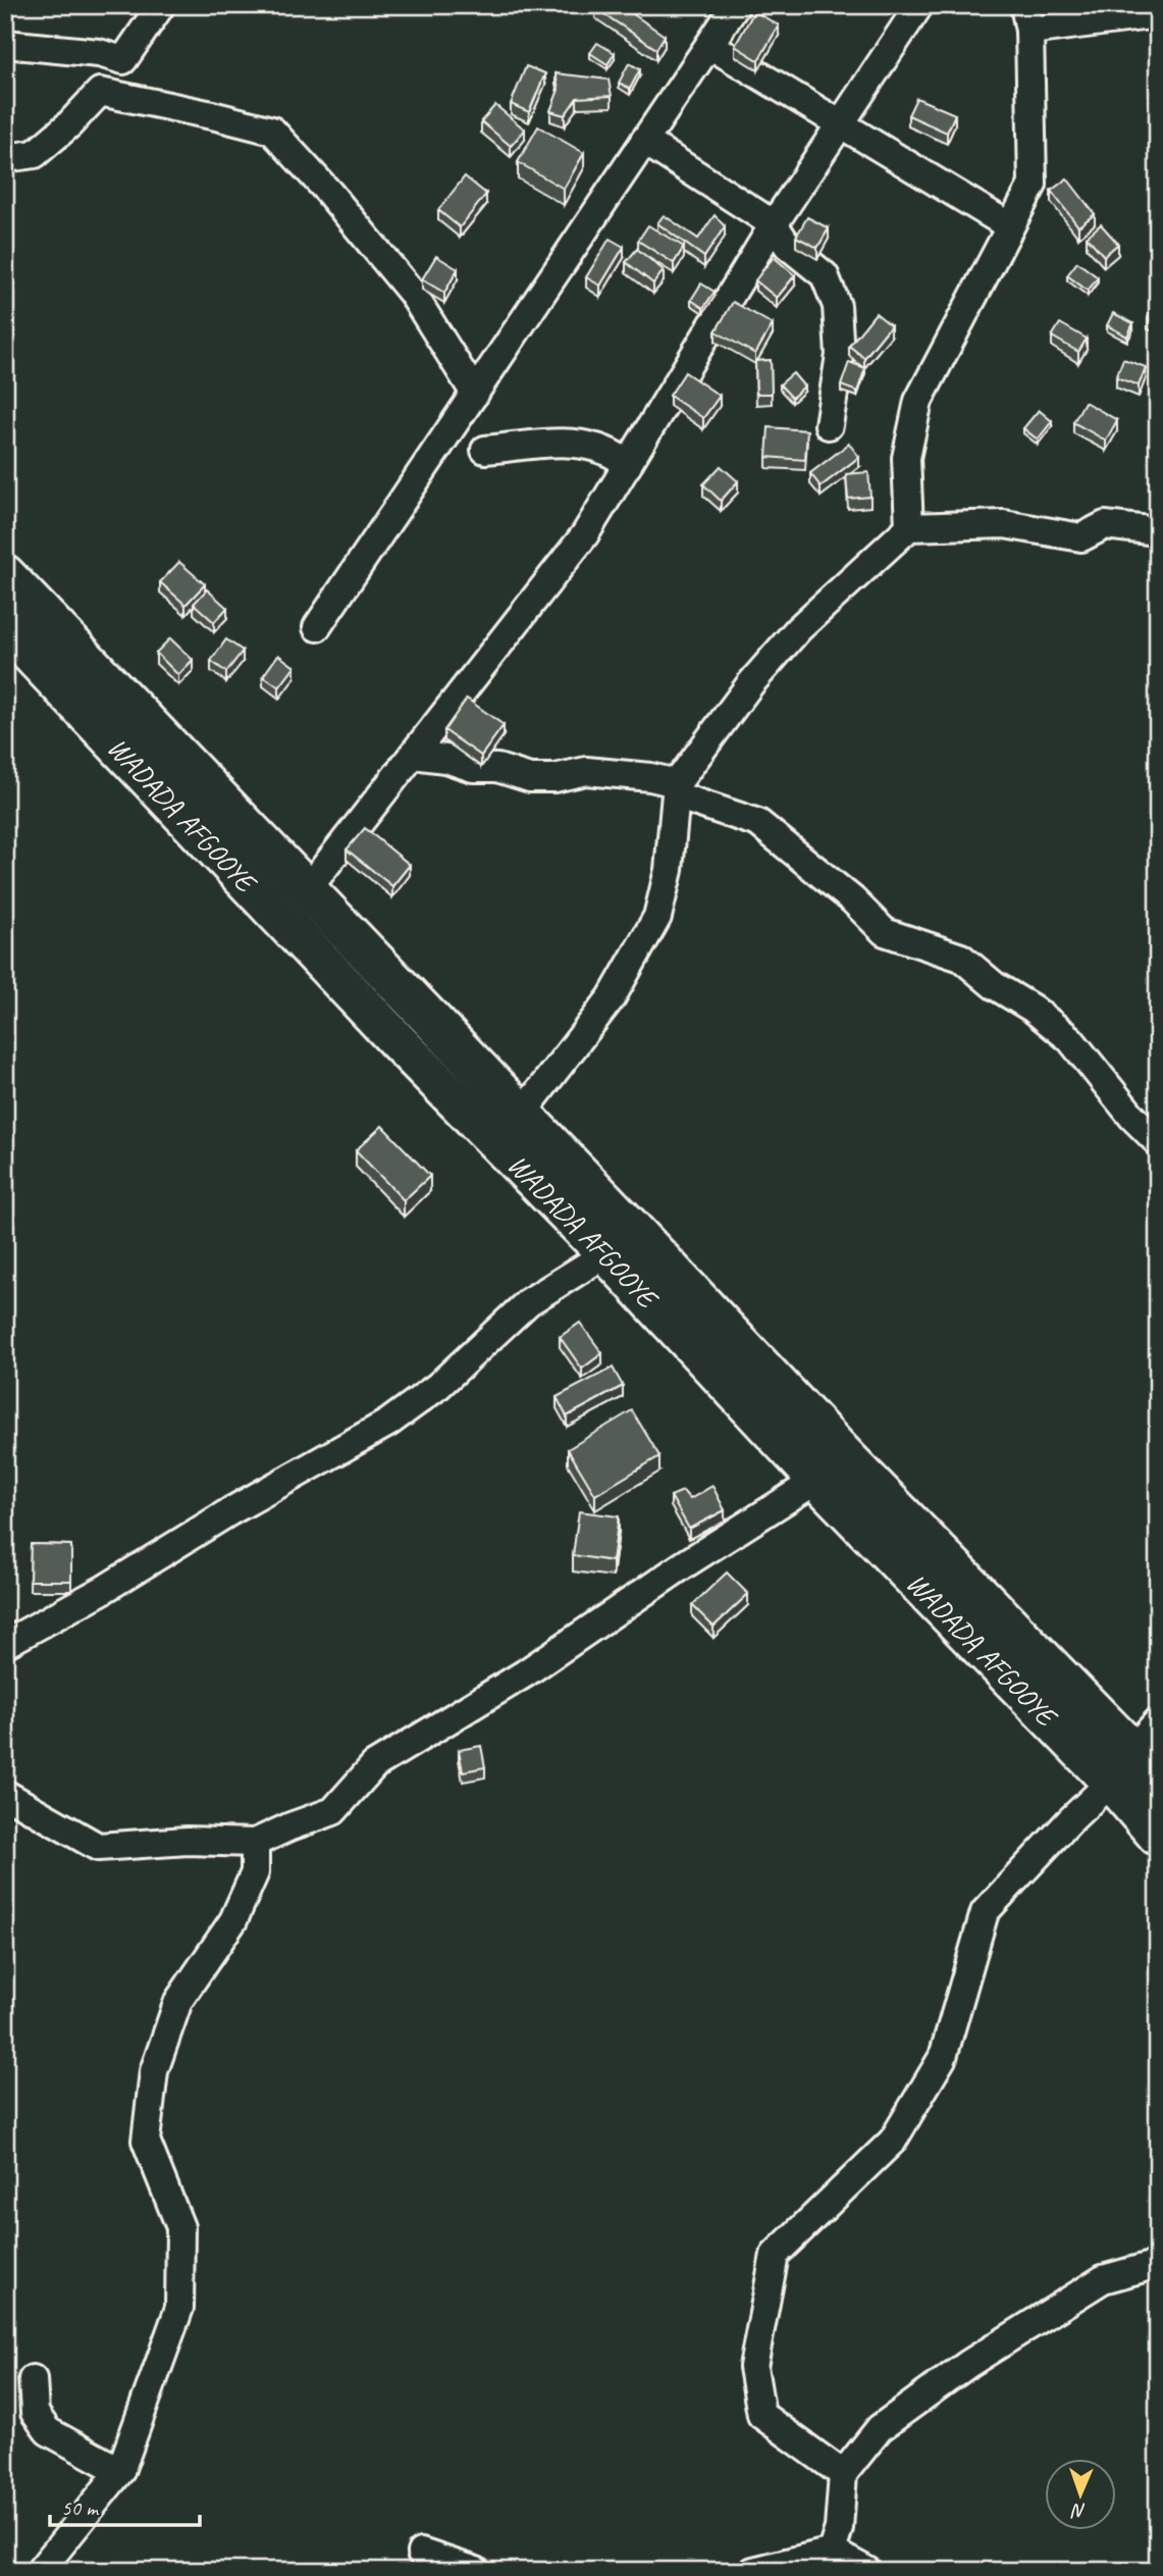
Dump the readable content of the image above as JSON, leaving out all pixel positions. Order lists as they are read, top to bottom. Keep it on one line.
{"streets":{"highway":["WADADA AFGOOYE"]},"scale_bar":"50 m","north":"bottom"}
